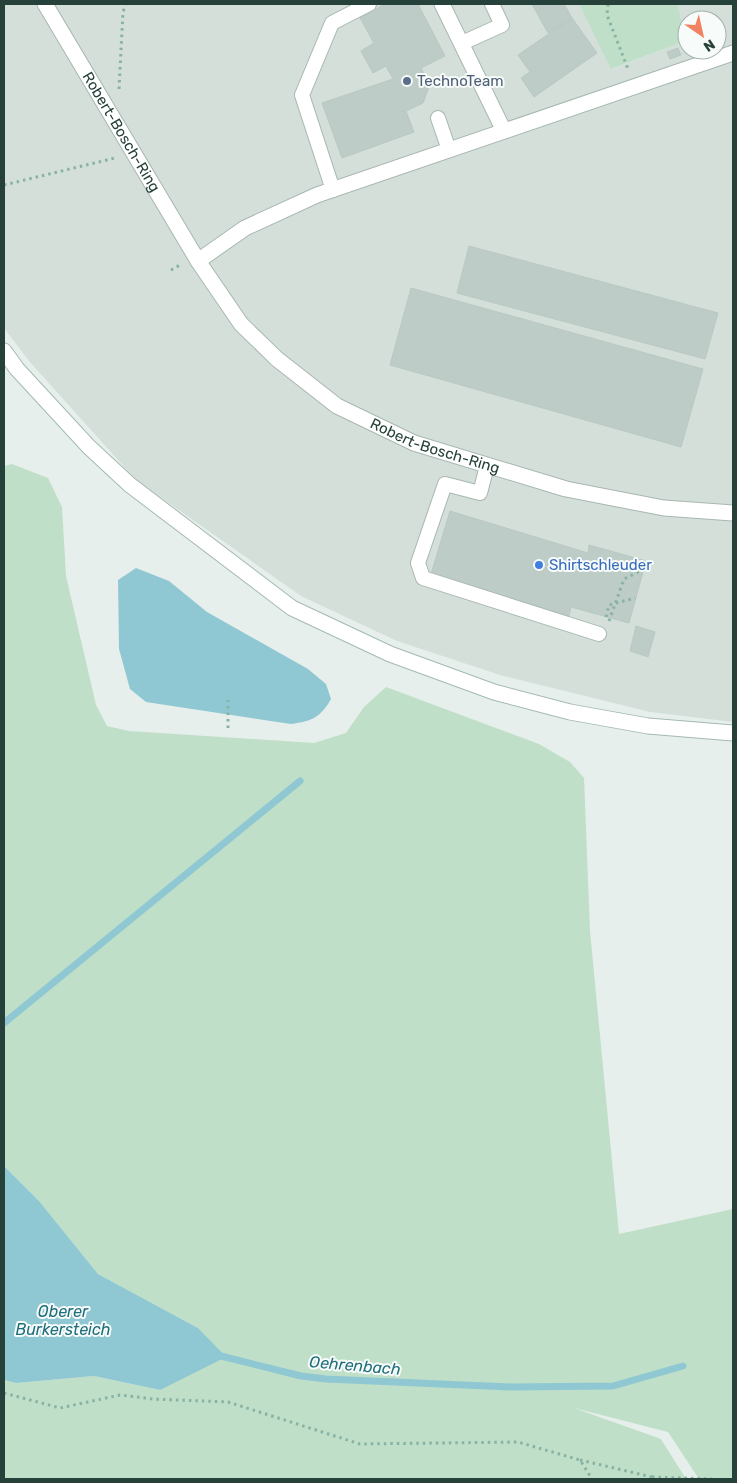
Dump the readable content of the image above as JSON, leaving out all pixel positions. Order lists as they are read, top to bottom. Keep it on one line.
{"streets":{"street":["Robert-Bosch-Ring"]},"water":["Oberer Burkersteich","Oehrenbach"],"places":["TechnoTeam","Shirtschleuder"],"north":"bottom right"}
